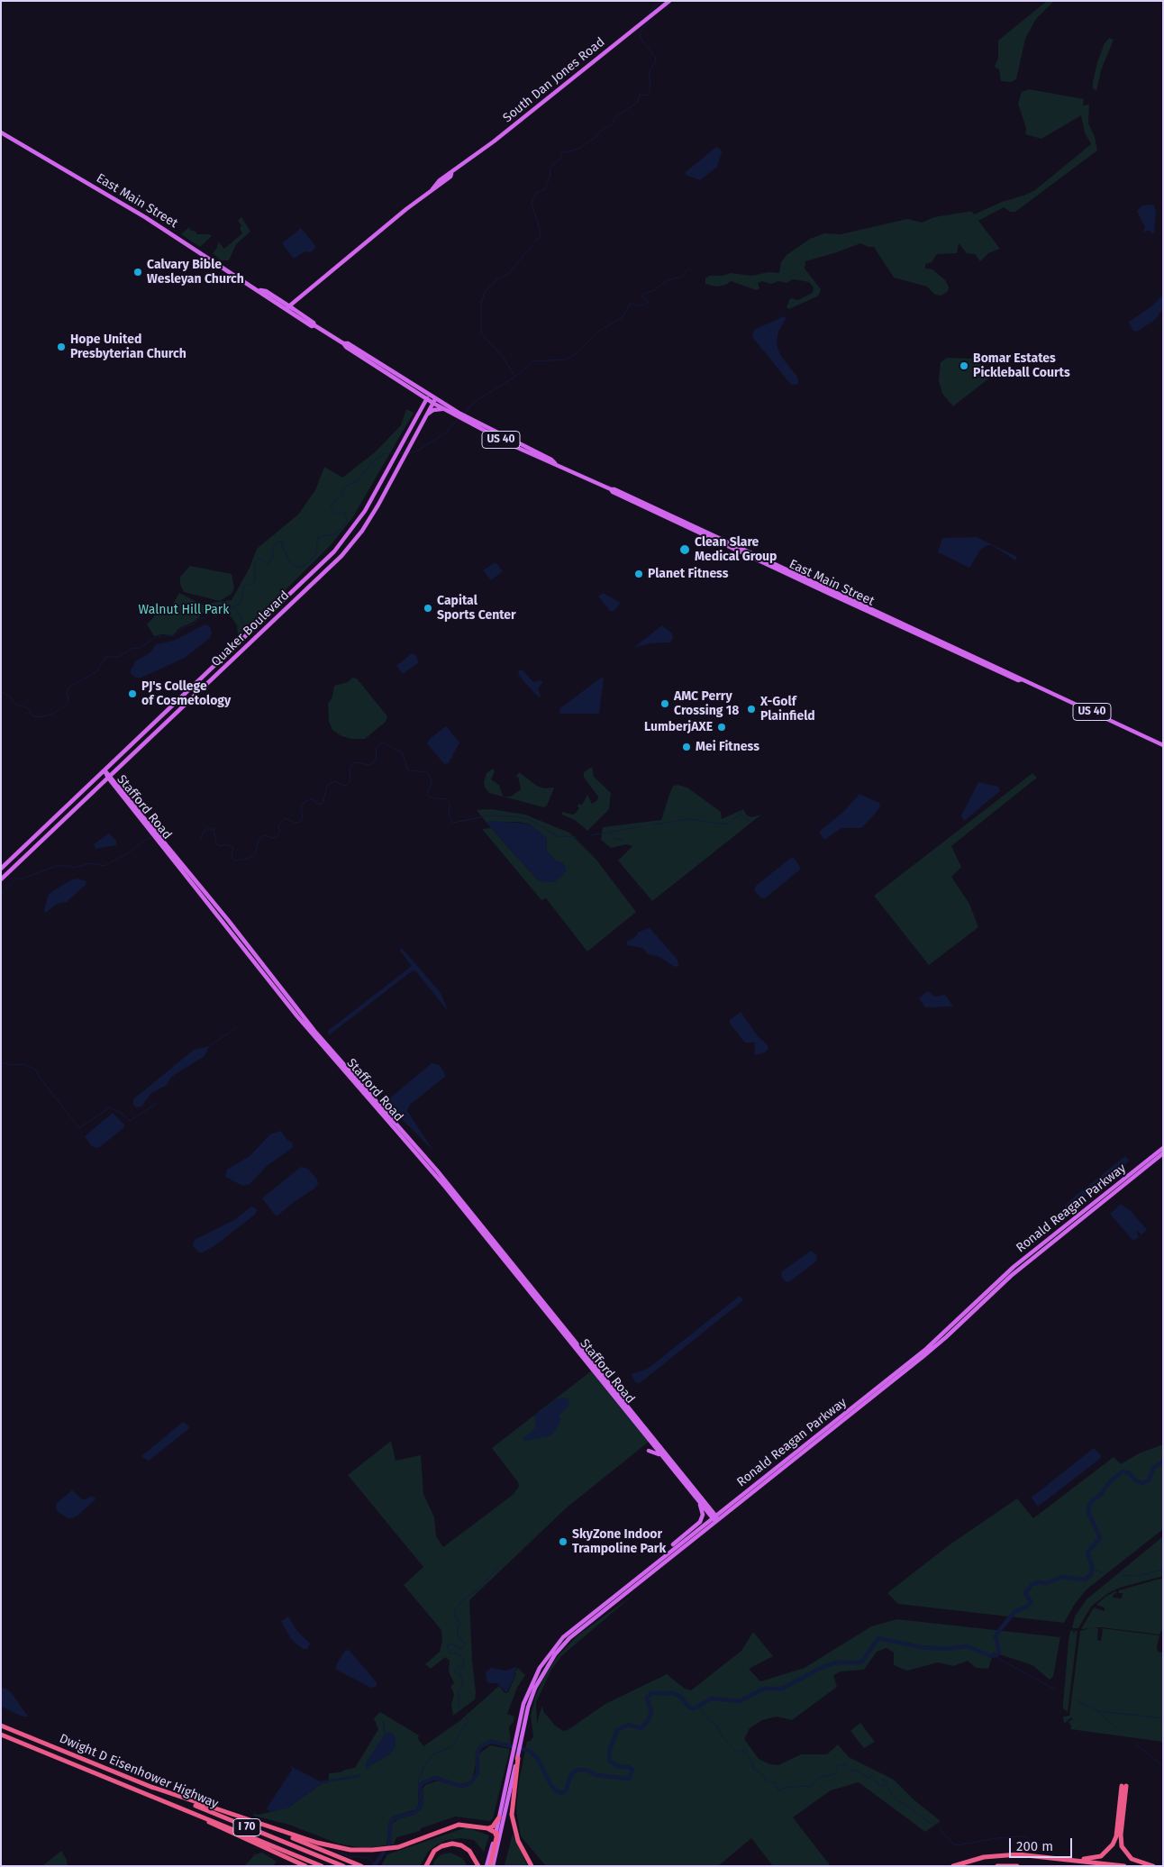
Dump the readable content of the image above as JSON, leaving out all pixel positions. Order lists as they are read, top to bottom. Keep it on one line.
{"streets":{"highway":["Dwight D Eisenhower Highway","I 70"],"main road":["South Dan Jones Road","East Main Street","US 40","Quaker Boulevard","Stafford Road","Ronald Reagan Parkway"]},"crossings":[["South Dan Jones Road","East Main Street"],["East Main Street","Quaker Boulevard"],["Quaker Boulevard","Stafford Road"],["Stafford Road","Ronald Reagan Parkway"]],"parks":["Walnut Hill Park"],"places":["Calvary Bible Wesleyan Church","Hope United Presbyterian Church","Bomar Estates Pickleball Courts","Clean Slare Medical Group","Planet Fitness","Capital Sports Center","PJ's College of Cosmetology","AMC Perry Crossing 18","X-Golf Plainfield","LumberjAXE","Mei Fitness","SkyZone Indoor Trampoline Park"],"scale_bar":"200 m"}
